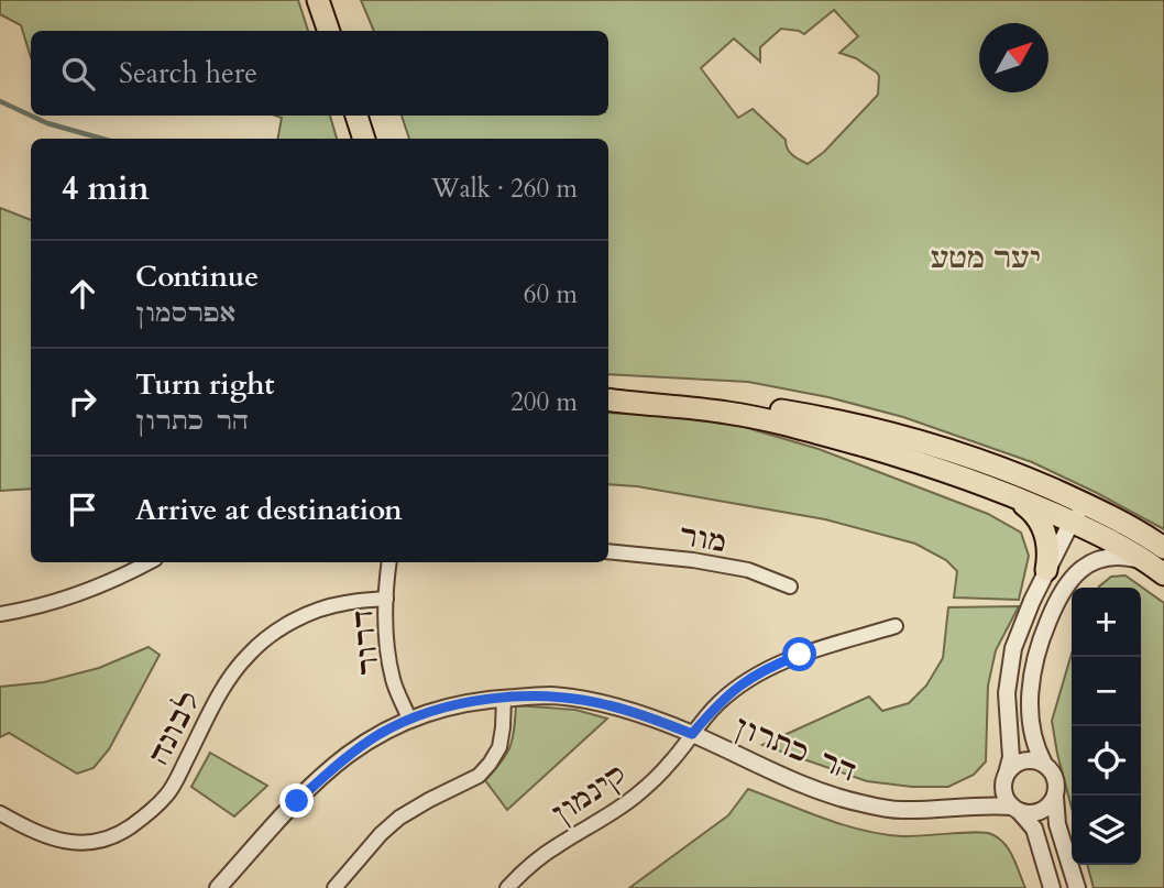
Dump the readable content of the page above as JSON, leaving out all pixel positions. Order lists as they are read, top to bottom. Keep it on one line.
{"streets":{"street":["מור","דרור","לבונה","הר כתרון","קינמון"]},"crossings":[["דרור","לבונה"],["דרור","הר כתרון"],["הר כתרון","קינמון"]],"parks":["יער מטע"],"north":"top right","page":{"search":"Search here","heading":["4 min","Walk · 260 m"],"list":[["Continue","אפרסמון","60 m"],["Turn right","הר כתרון","200 m"],"Arrive at destination"],"map_buttons":["+","−"]}}
